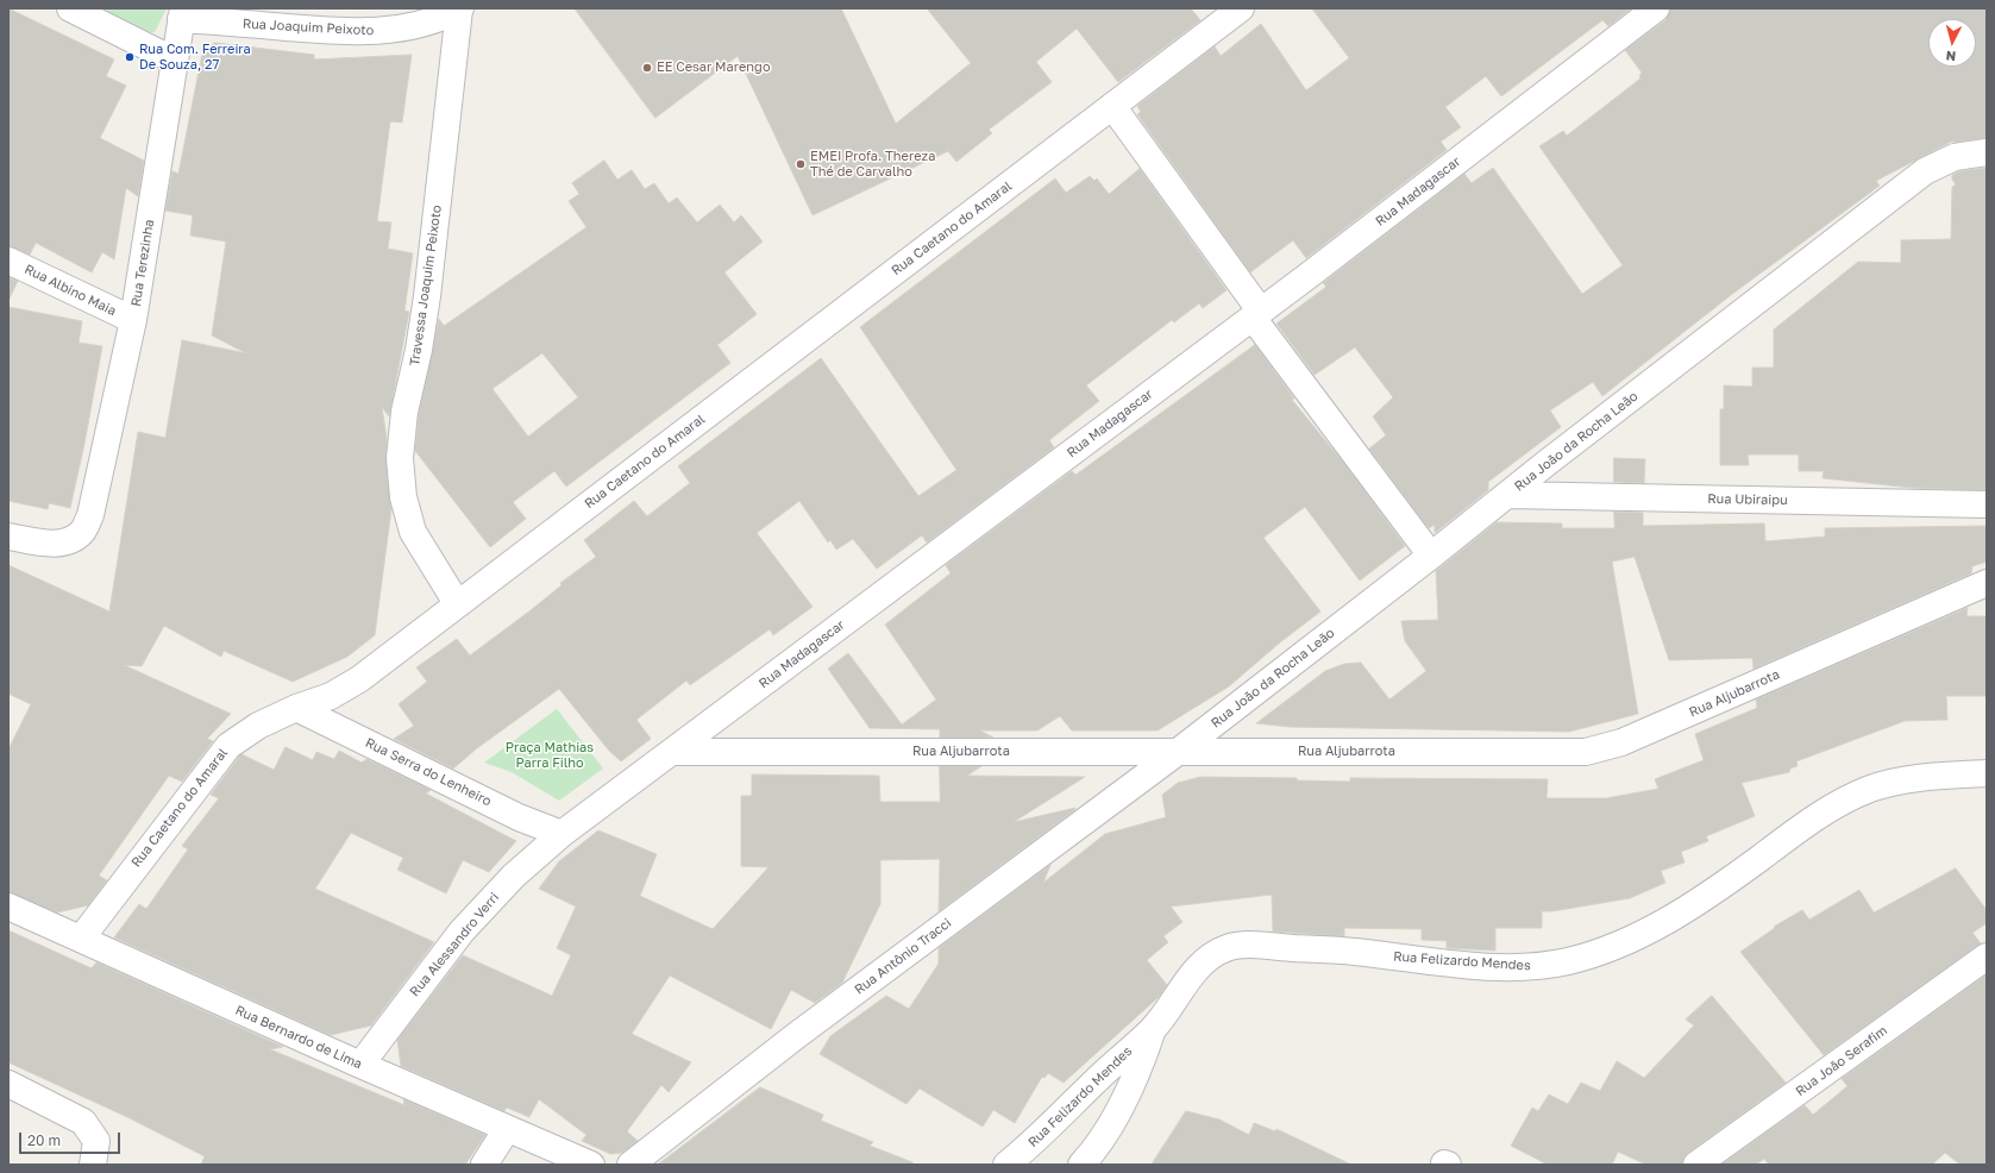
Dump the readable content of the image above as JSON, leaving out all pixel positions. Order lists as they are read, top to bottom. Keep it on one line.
{"streets":{"street":["Rua Joaquim Peixoto","Rua Madagascar","Rua Caetano do Amaral","Rua Terezinha","Travessa Joaquim Peixoto","Rua Albino Maia","Rua João da Rocha Leão","Rua Ubiraipu","Rua Aljubarrota","Rua Serra do Lenheiro","Rua Alessandro Verri","Rua Antônio Tracci","Rua Felizardo Mendes","Rua Bernardo de Lima","Rua João Serafim"]},"crossings":[["Rua Joaquim Peixoto","Rua Terezinha"],["Rua Joaquim Peixoto","Travessa Joaquim Peixoto"],["Rua Madagascar","Rua Aljubarrota"],["Rua Madagascar","Rua Serra do Lenheiro"],["Rua Madagascar","Rua Alessandro Verri"],["Rua Caetano do Amaral","Travessa Joaquim Peixoto"],["Rua Caetano do Amaral","Rua Serra do Lenheiro"],["Rua Caetano do Amaral","Rua Bernardo de Lima"],["Rua Terezinha","Rua Albino Maia"],["Rua João da Rocha Leão","Rua Ubiraipu"],["Rua João da Rocha Leão","Rua Aljubarrota"],["Rua João da Rocha Leão","Rua Antônio Tracci"],["Rua Aljubarrota","Rua Antônio Tracci"],["Rua Serra do Lenheiro","Rua Alessandro Verri"],["Rua Alessandro Verri","Rua Bernardo de Lima"]],"parks":["Praça Mathias Parra Filho"],"places":["Rua Com. Ferreira De Souza, 27","EE Cesar Marengo","EMEI Profa. Thereza Thé de Carvalho"],"scale_bar":"20 m","north":"bottom"}
